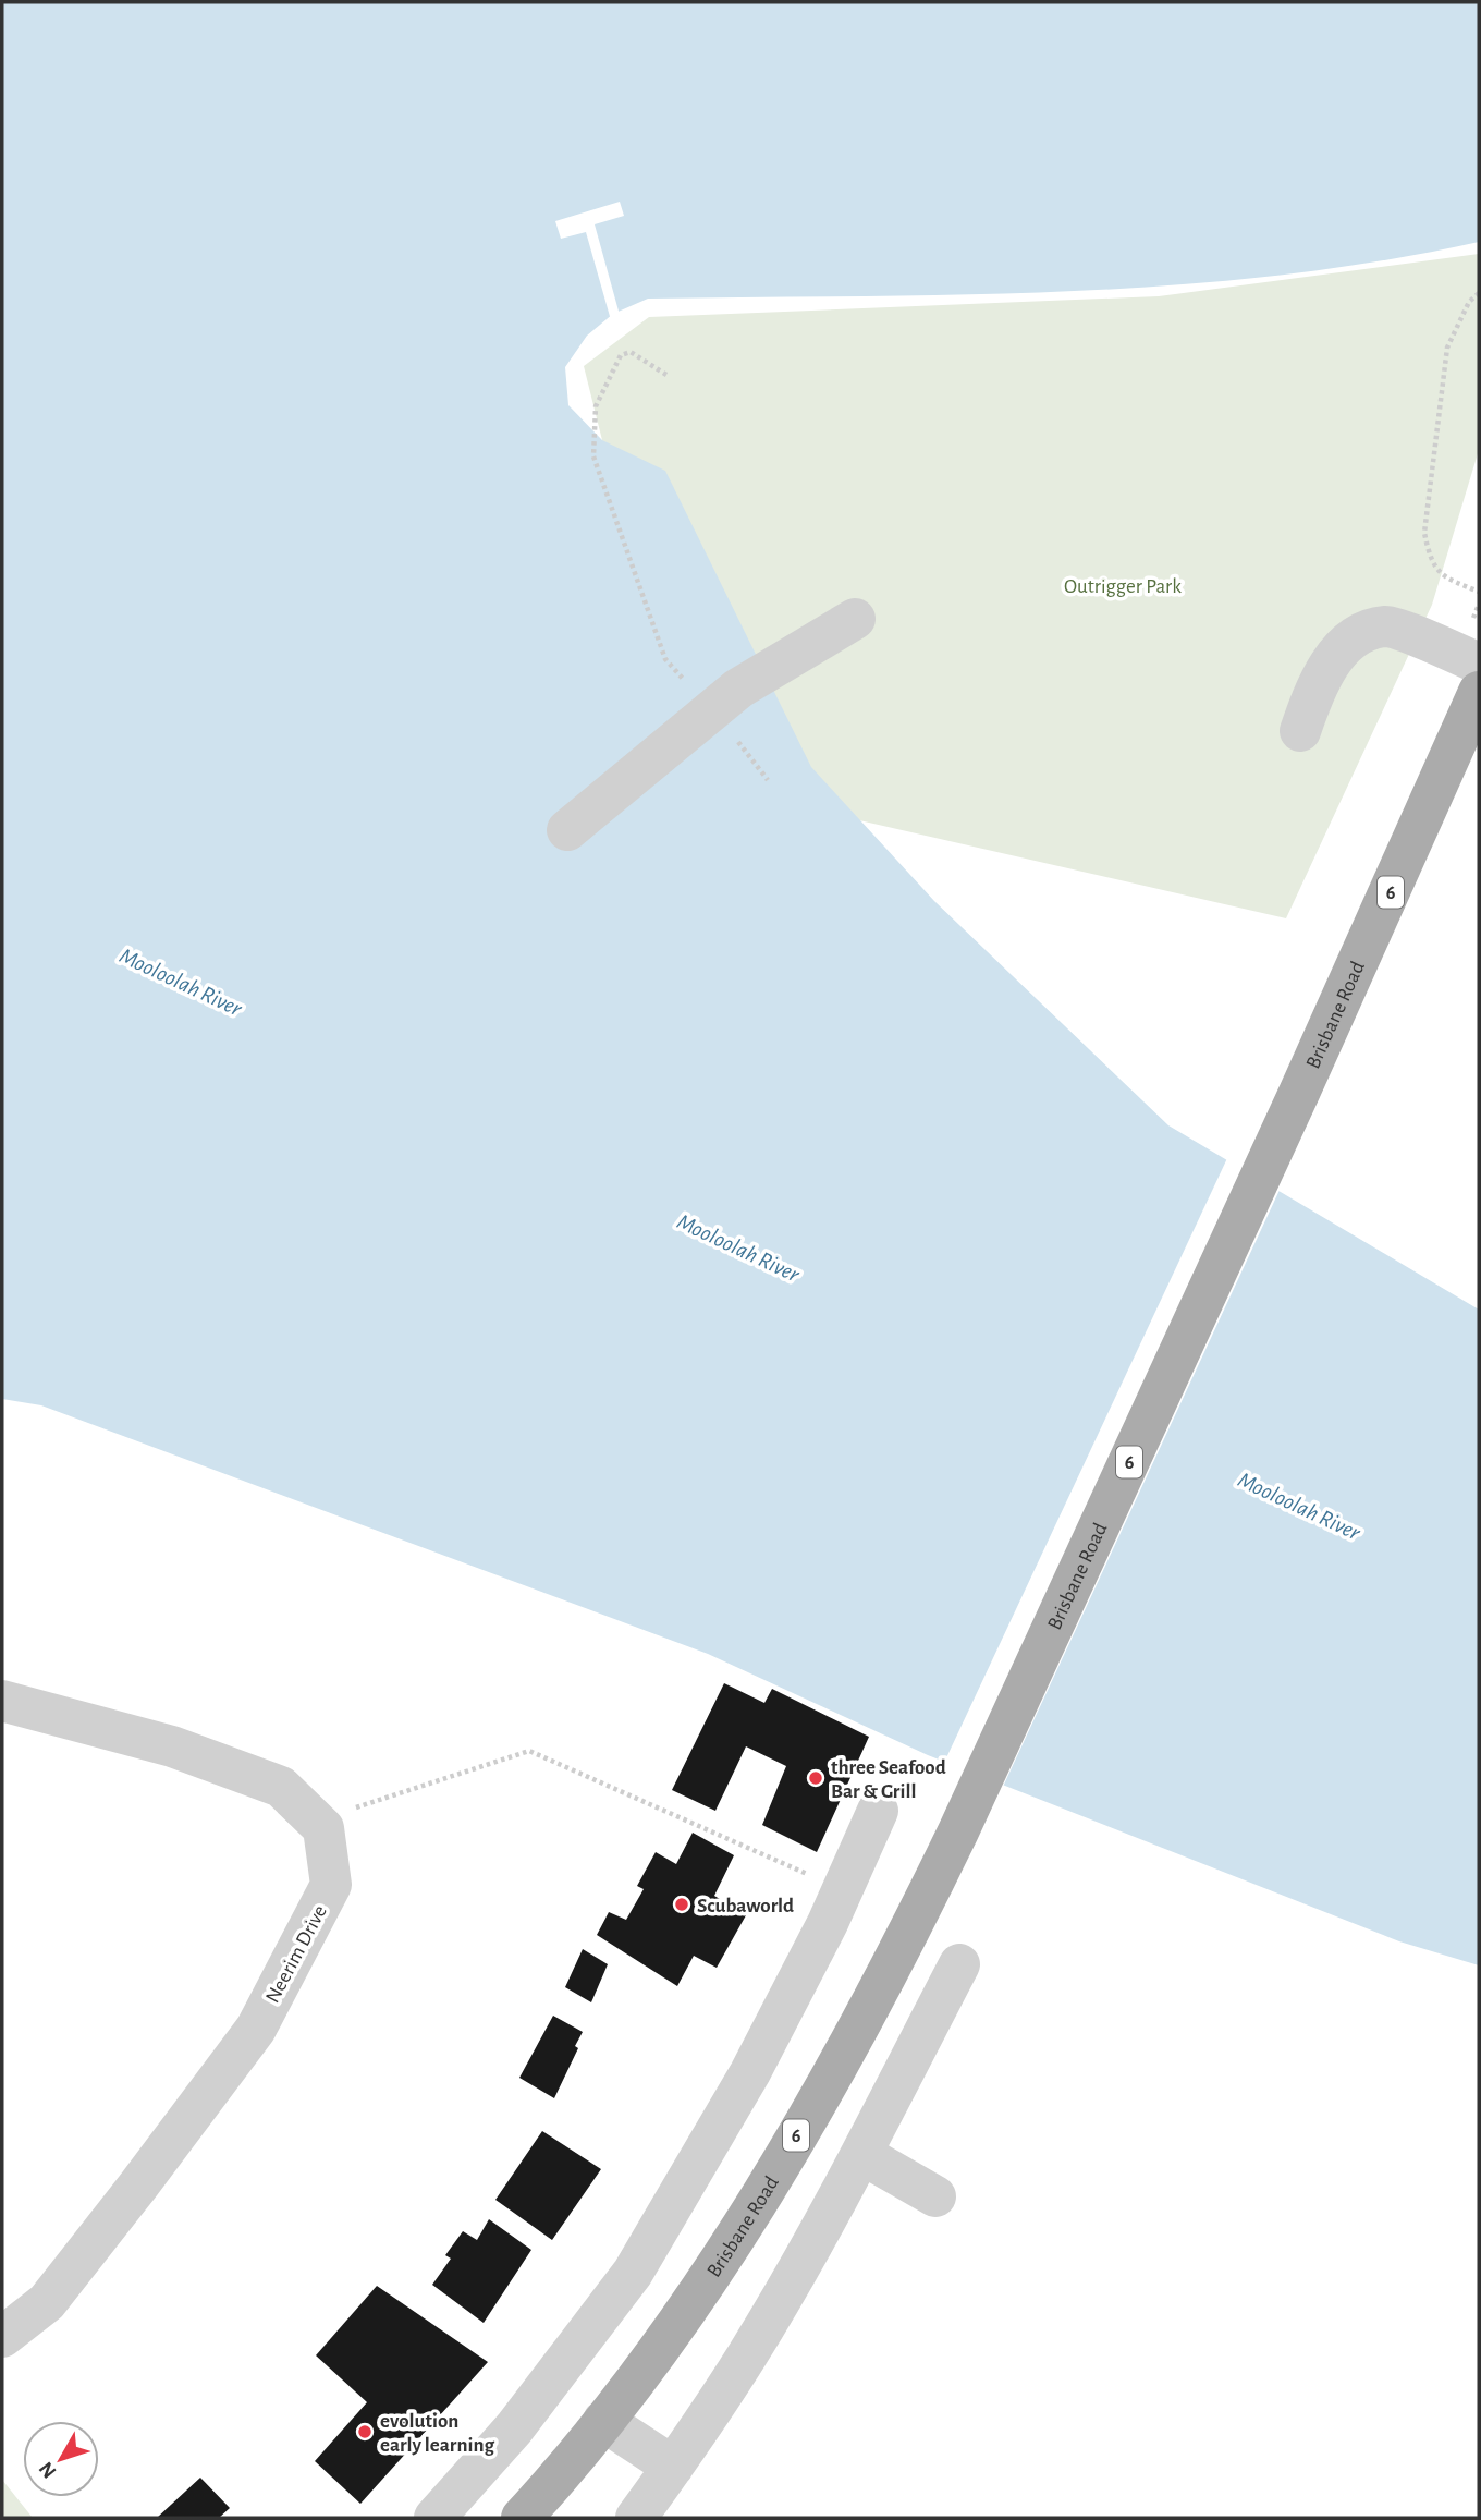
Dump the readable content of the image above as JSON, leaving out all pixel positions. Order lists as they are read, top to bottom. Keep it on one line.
{"streets":{"main road":["6","Brisbane Road"],"street":["Neerim Drive"]},"water":["Mooloolah River"],"parks":["Outrigger Park"],"places":["three Seafood Bar & Grill","Scubaworld","evolution early learning"],"north":"bottom left"}
